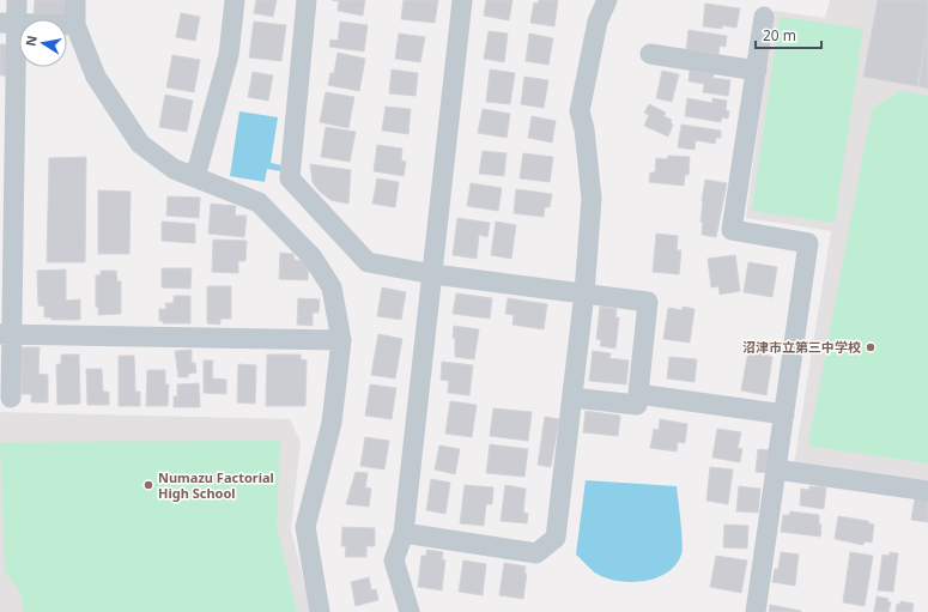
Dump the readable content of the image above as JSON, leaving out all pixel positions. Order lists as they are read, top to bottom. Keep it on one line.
{"places":["沼津市立第三中学校","Numazu Factorial High School"],"scale_bar":"20 m","north":"left"}
